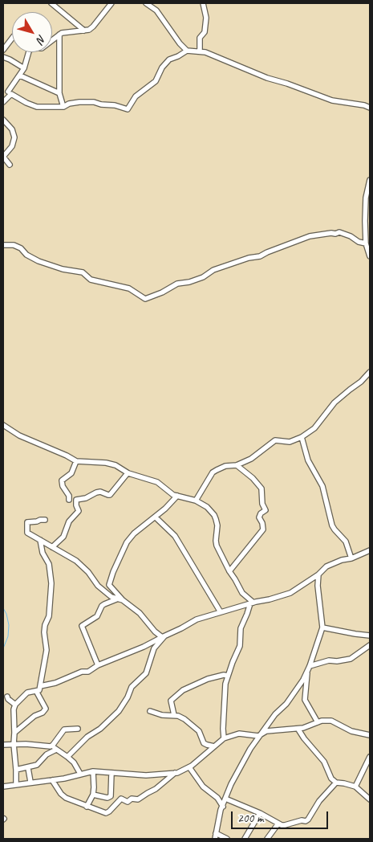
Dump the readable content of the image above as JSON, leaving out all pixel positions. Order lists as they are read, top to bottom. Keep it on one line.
{"scale_bar":"200 m","north":"bottom right"}
